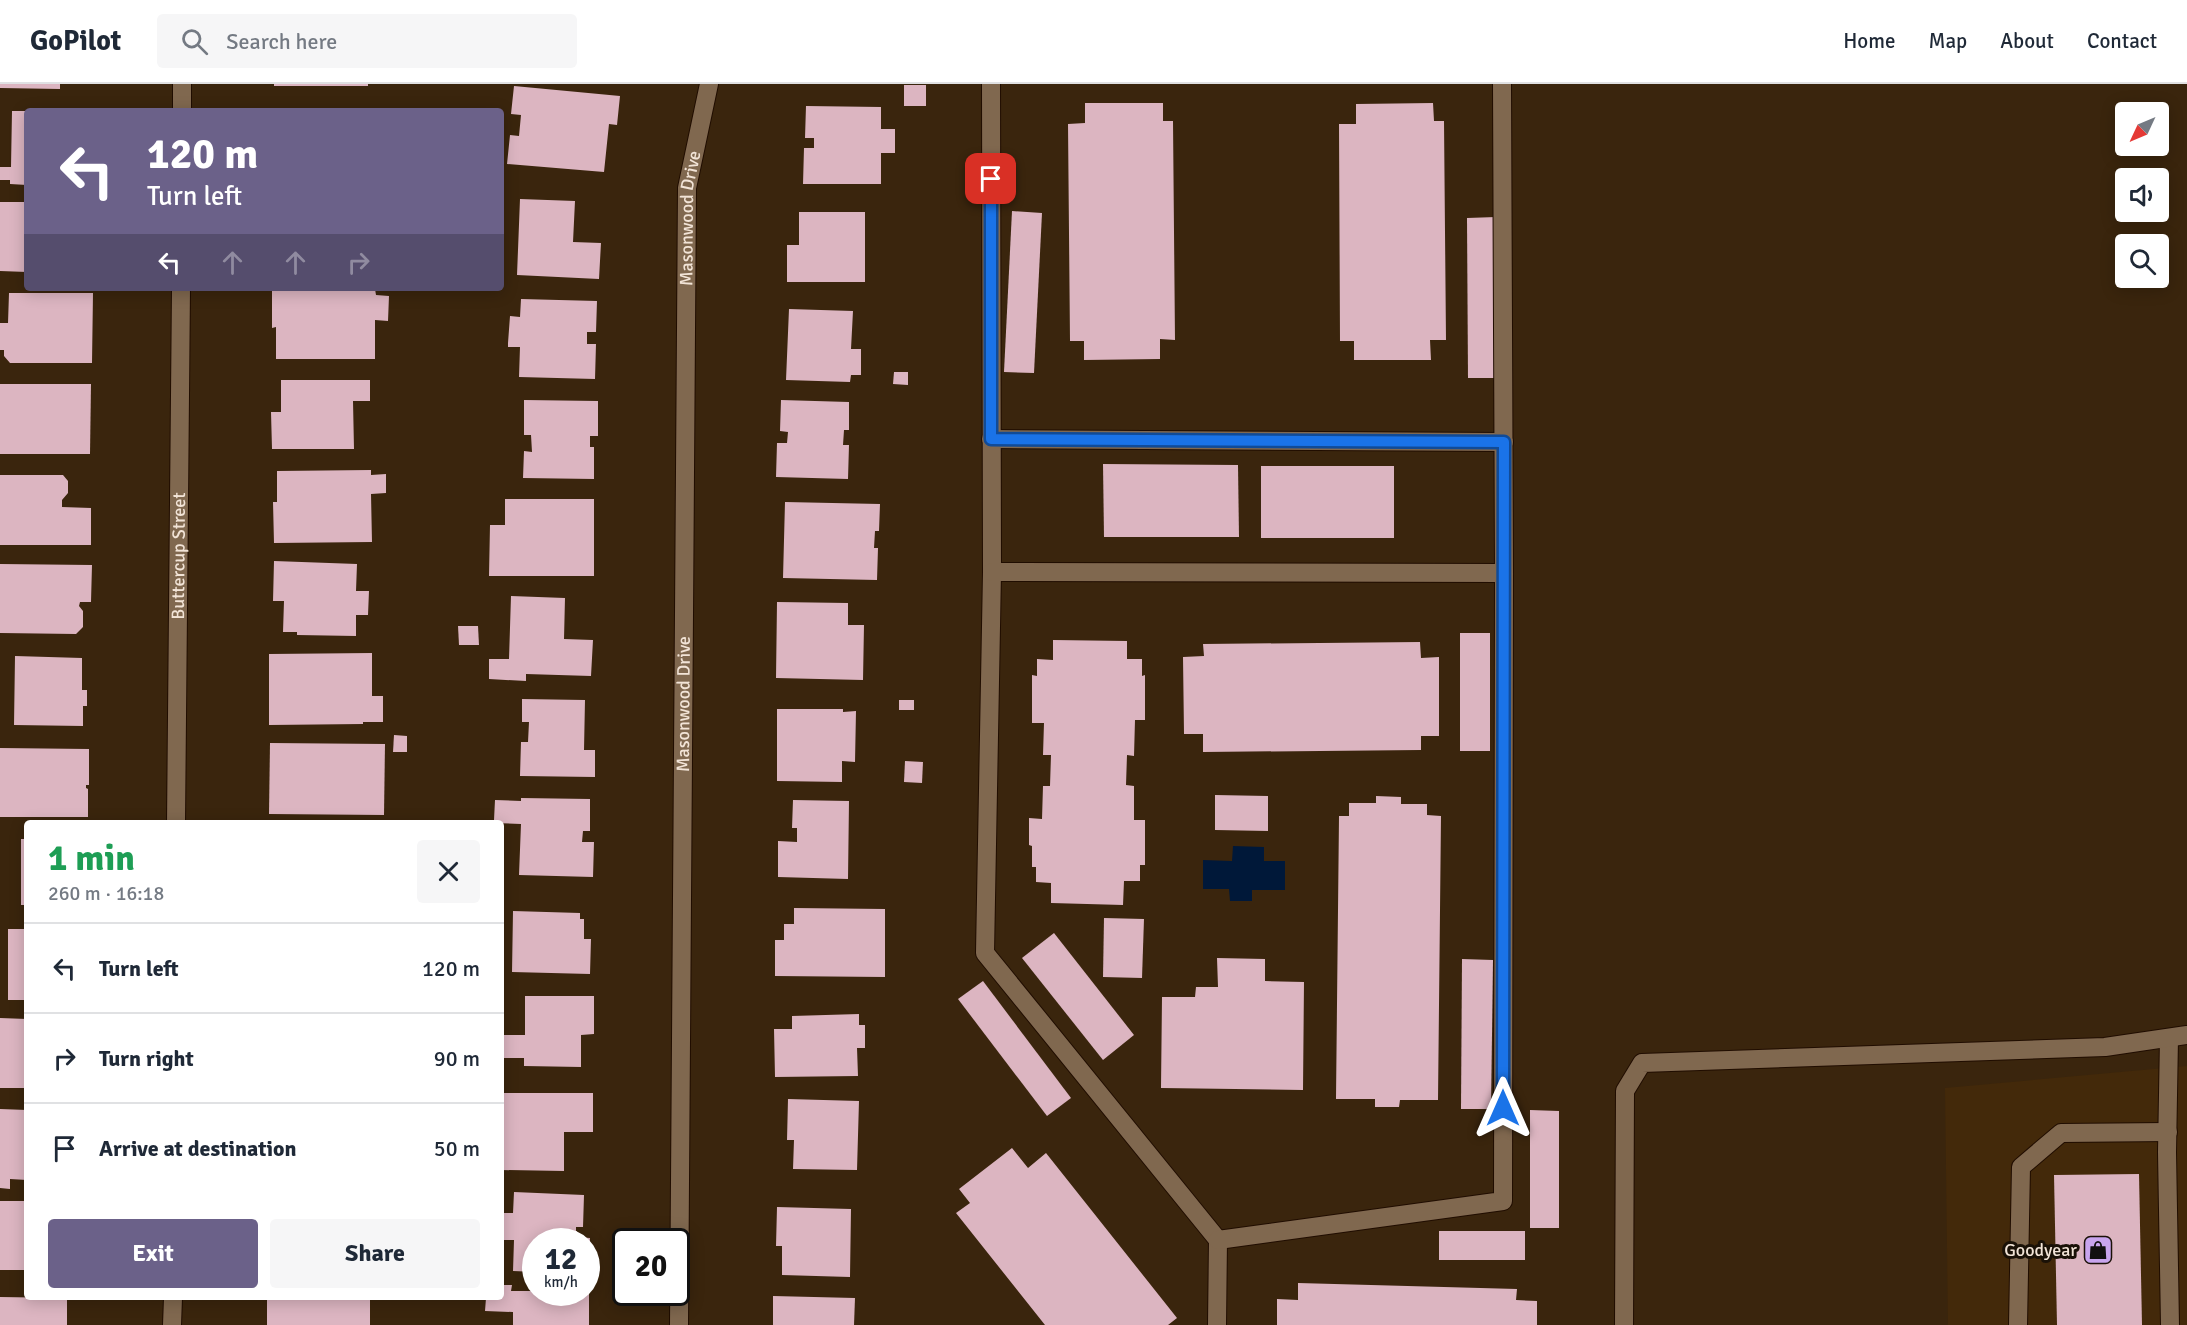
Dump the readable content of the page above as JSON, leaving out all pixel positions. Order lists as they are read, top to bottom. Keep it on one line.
{"streets":{"street":["Masonwood Drive","Buttercup Street"]},"places":{"shop":["Goodyear"]},"north":"bottom left","page":{"header":"GoPilot","search":"Search here","nav":["Home","Map","About","Contact"],"turn":["120 m","Turn left"],"heading":["1 min","260 m · 16:18"],"list":[{"name":"Turn left","value":"120 m"},{"name":"Turn right","value":"90 m"},{"name":"Arrive at destination","value":"50 m"}],"buttons":["Exit","Share"],"speed":"12 km/h","limit":"20"}}
